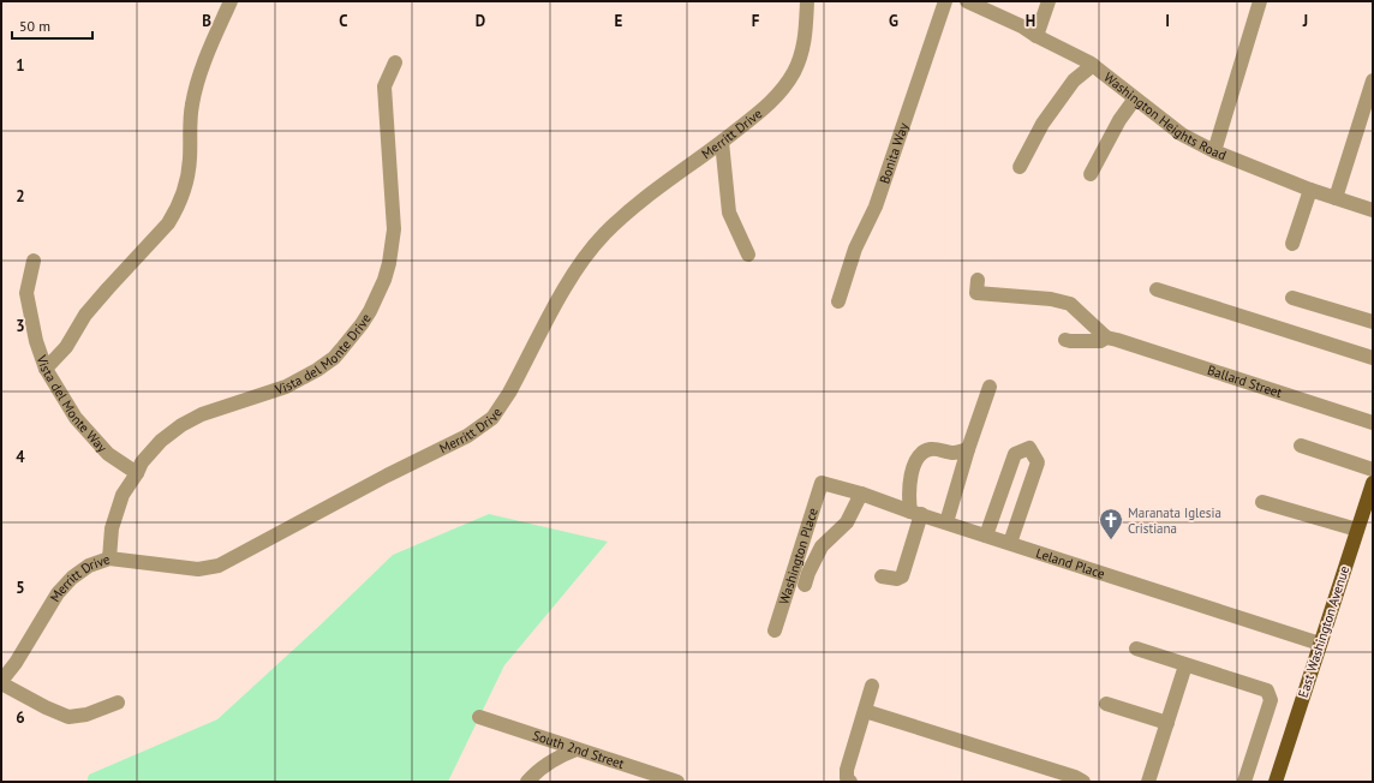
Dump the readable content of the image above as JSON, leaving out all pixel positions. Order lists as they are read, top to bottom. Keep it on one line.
{"streets":{"main road":["East Washington Avenue"],"street":["Washington Heights Road","Merritt Drive","Bonita Way","Vista del Monte Drive","Ballard Street","Vista del Monte Way","Washington Place","Leland Place","South 2nd Street"]},"crossings":[["Merritt Drive","Vista del Monte Drive"],["Vista del Monte Drive","Vista del Monte Way"],["Washington Place","Leland Place"],["Leland Place","East Washington Avenue"]],"places":{"church":["Maranata Iglesia Cristiana"]},"scale_bar":"50 m","grid":{"columns":["B","C","D","E","F","G","H","I","J"],"rows":["1","2","3","4","5","6"]}}
